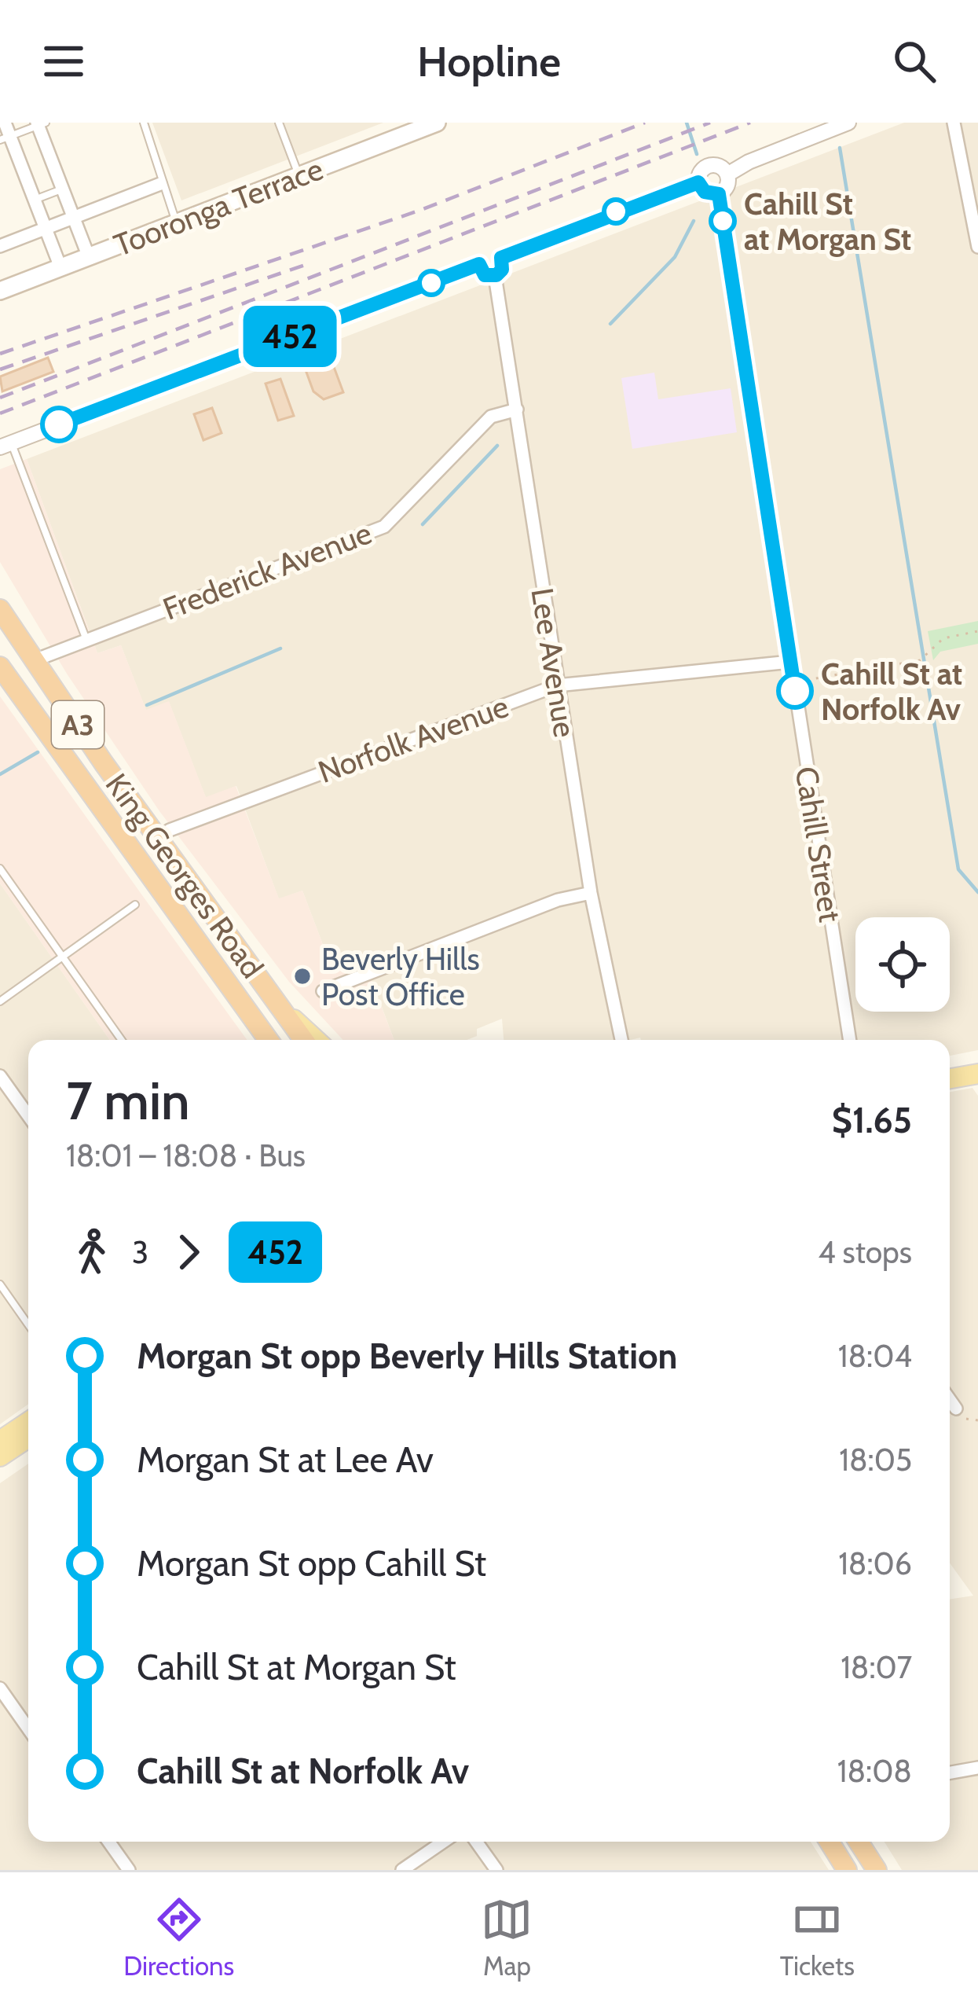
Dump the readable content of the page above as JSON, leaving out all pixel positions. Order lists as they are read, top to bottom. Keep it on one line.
{"streets":{"highway":["A3","King Georges Road"],"main road":["Tooronga Terrace"],"street":["Frederick Avenue","Lee Avenue","Norfolk Avenue","Cahill Street"]},"crossings":[["Frederick Avenue","Lee Avenue"],["Frederick Avenue","King Georges Road"],["Lee Avenue","Norfolk Avenue"],["Norfolk Avenue","Cahill Street"],["Norfolk Avenue","King Georges Road"]],"places":["Cahill St at Morgan St","Cahill St at Norfolk Av","Beverly Hills Post Office"],"lines":["bus line 452"],"page":{"header":"Hopline","on_map":"452","heading":["7 min","18:01 – 18:08 · Bus","$1.65"],"legs":["3","452","4 stops"],"list":[{"name":"Morgan St opp Beverly Hills Station","value":"18:04"},{"name":"Morgan St at Lee Av","value":"18:05"},{"name":"Morgan St opp Cahill St","value":"18:06"},{"name":"Cahill St at Morgan St","value":"18:07"},{"name":"Cahill St at Norfolk Av","value":"18:08"}],"tabs":["Directions","Map","Tickets"]}}
